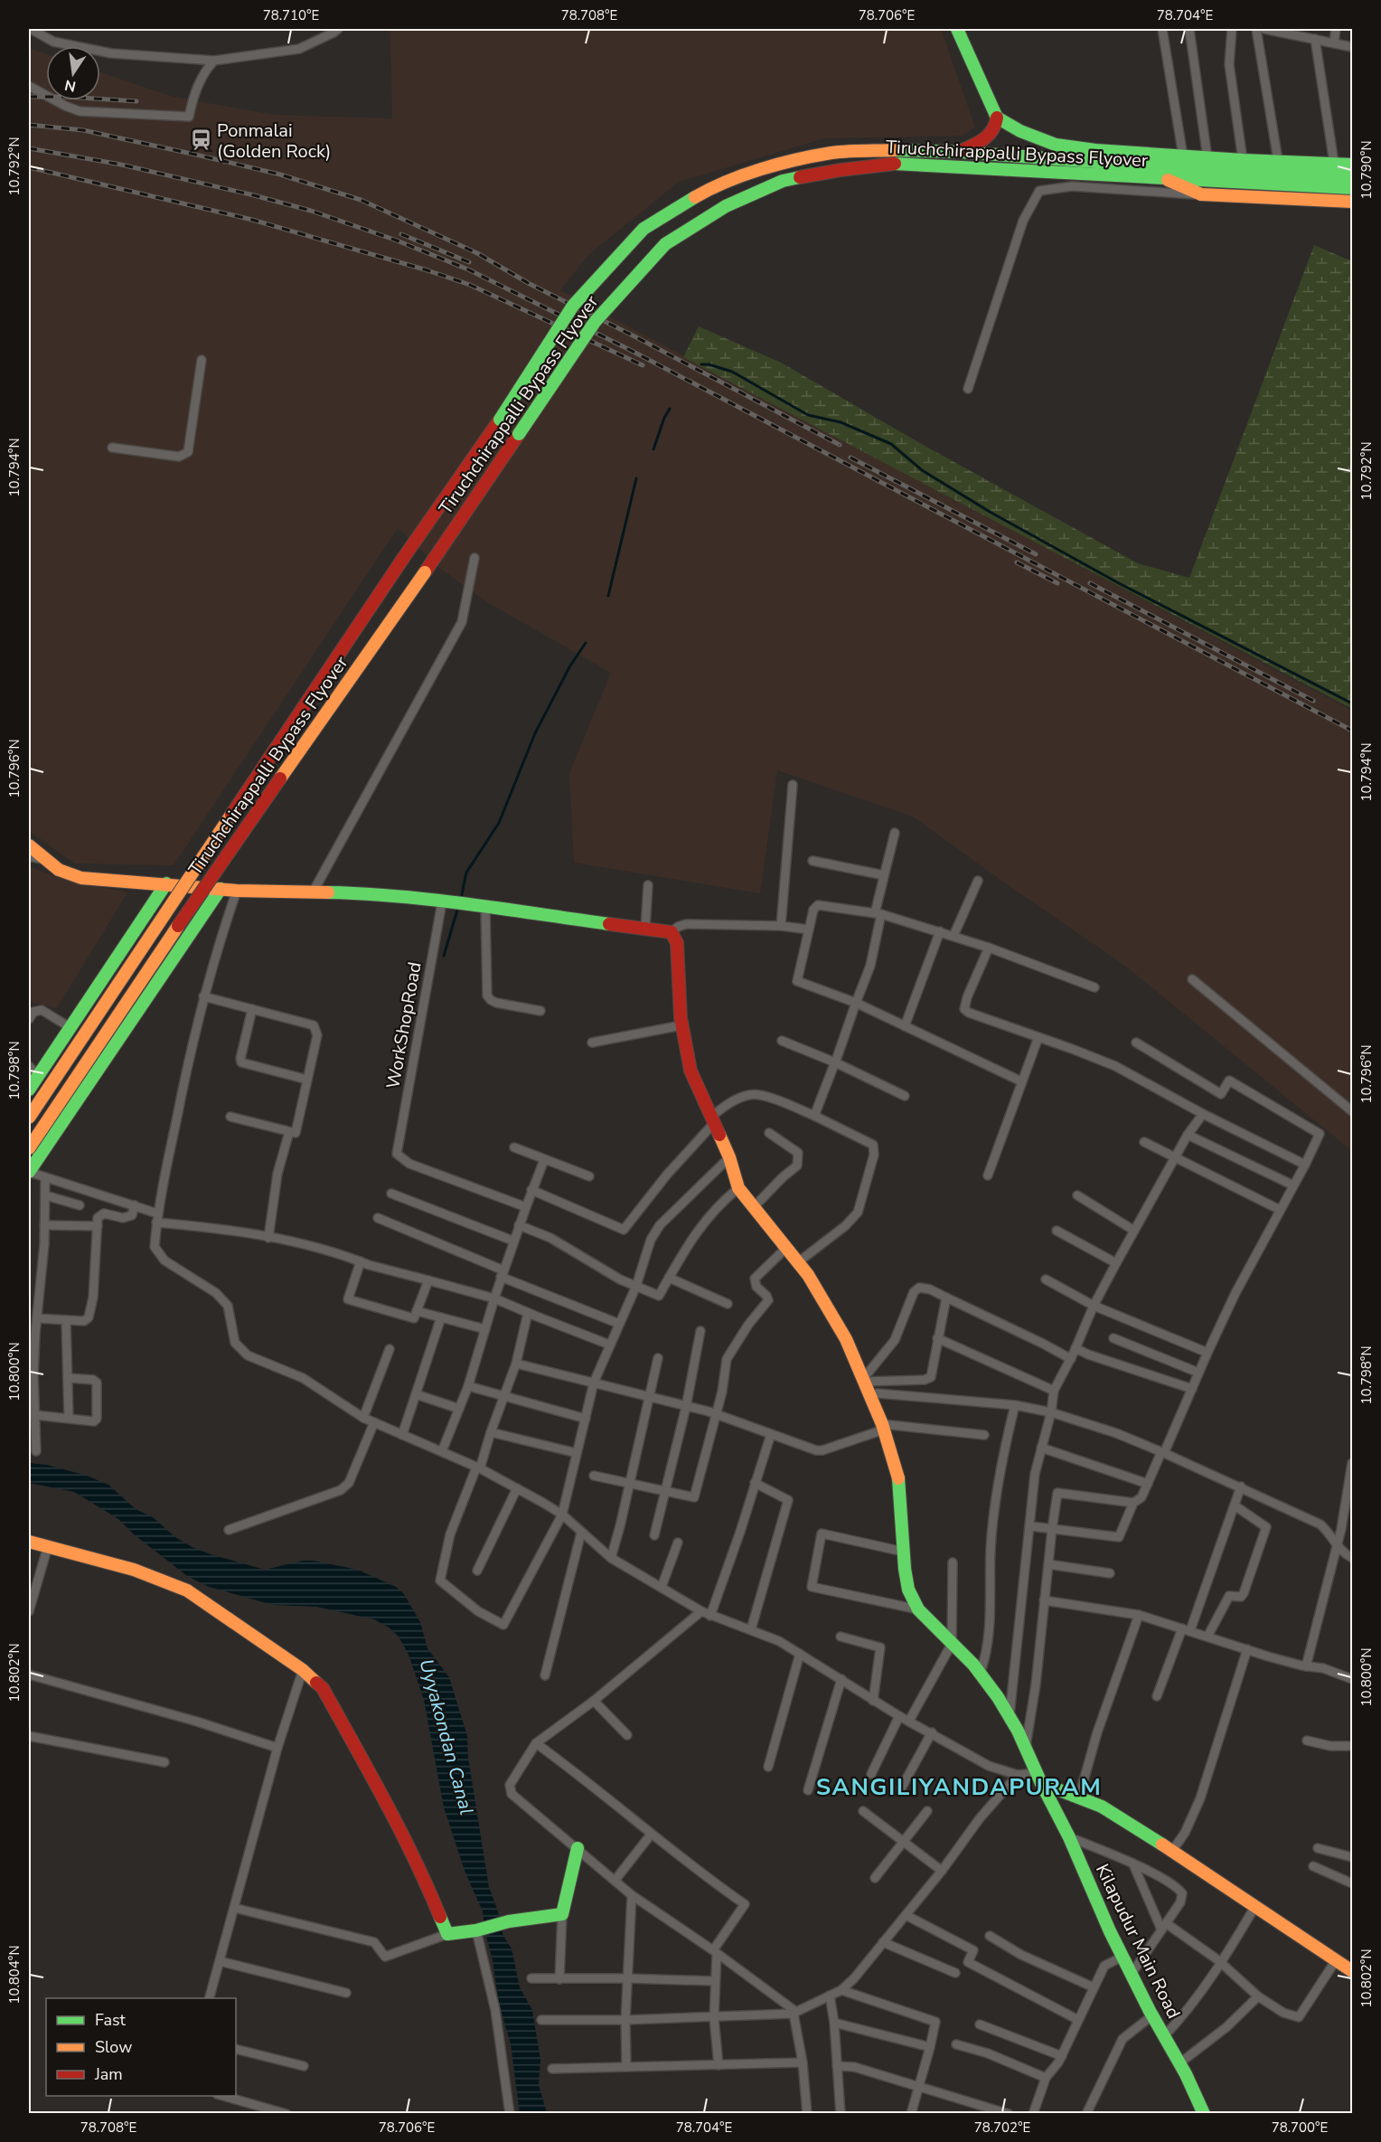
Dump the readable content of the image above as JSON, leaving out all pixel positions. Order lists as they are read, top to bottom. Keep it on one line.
{"streets":{"main road":["Tiruchchirappalli Bypass Flyover","Kilapudur Main Road"],"street":["WorkShopRoad"]},"districts":["SANGILIYANDAPURAM"],"water":["Uyyakondan Canal"],"places":{"station":["Ponmalai (Golden Rock)"]},"legend":["Fast","Slow","Jam"],"north":"bottom","coordinates":["78.710°E","78.708°E","78.706°E","78.704°E","10.792°N","10.790°N","10.794°N","10.796°N","10.798°N","10.800°N","10.802°N","10.804°N","78.702°E","78.700°E"]}
